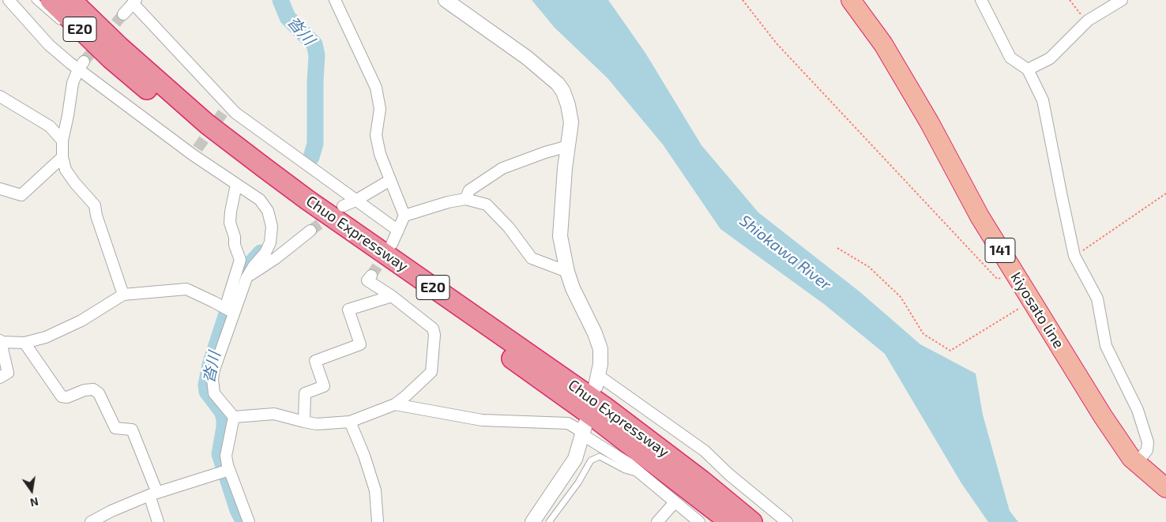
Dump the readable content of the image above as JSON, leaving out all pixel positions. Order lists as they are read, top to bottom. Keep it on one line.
{"streets":{"highway":["E20","Chuo Expressway","141","kiyosato line"]},"water":["沓川","Shiokawa River"],"north":"bottom"}
